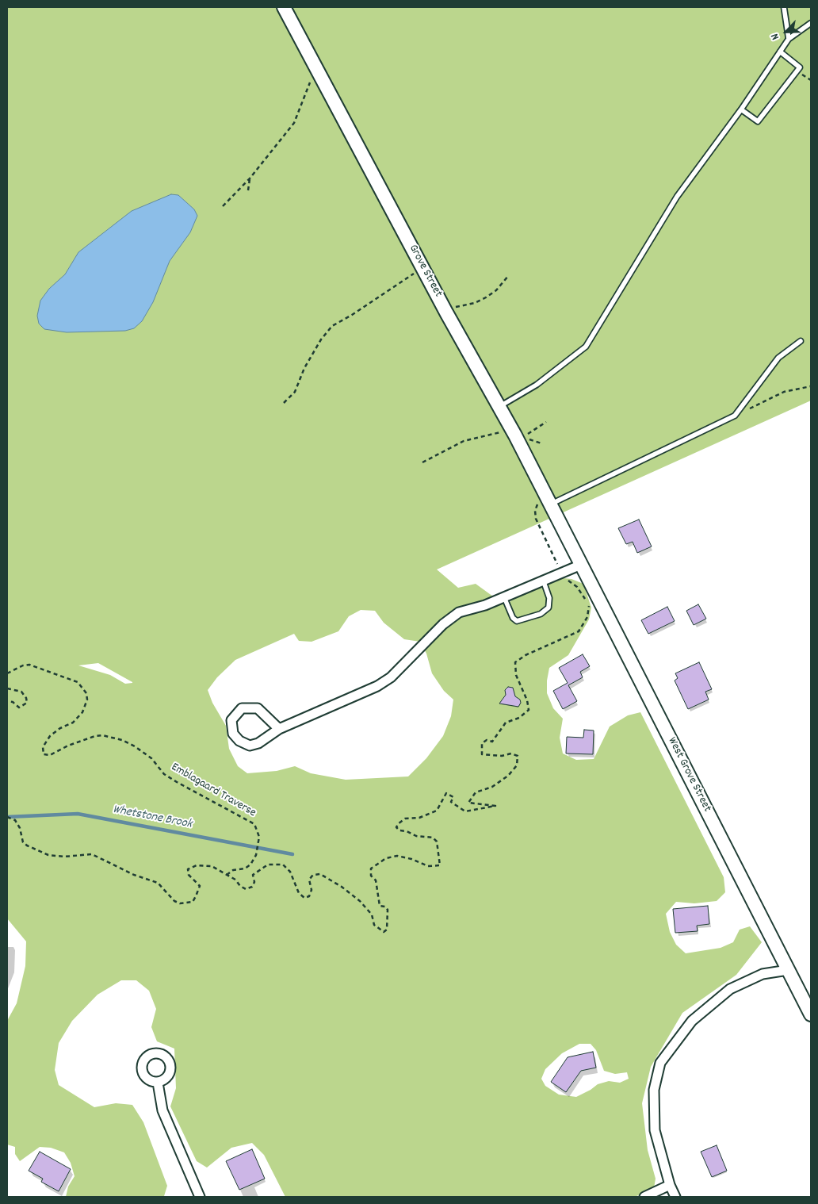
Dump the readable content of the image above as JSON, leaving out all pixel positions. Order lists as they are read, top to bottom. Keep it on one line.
{"streets":{"main road":["Grove Street","West Grove Street"],"path":["Emblagaard Traverse"]},"crossings":[["Grove Street","West Grove Street"]],"water":["Whetstone Brook"],"north":"bottom left"}
